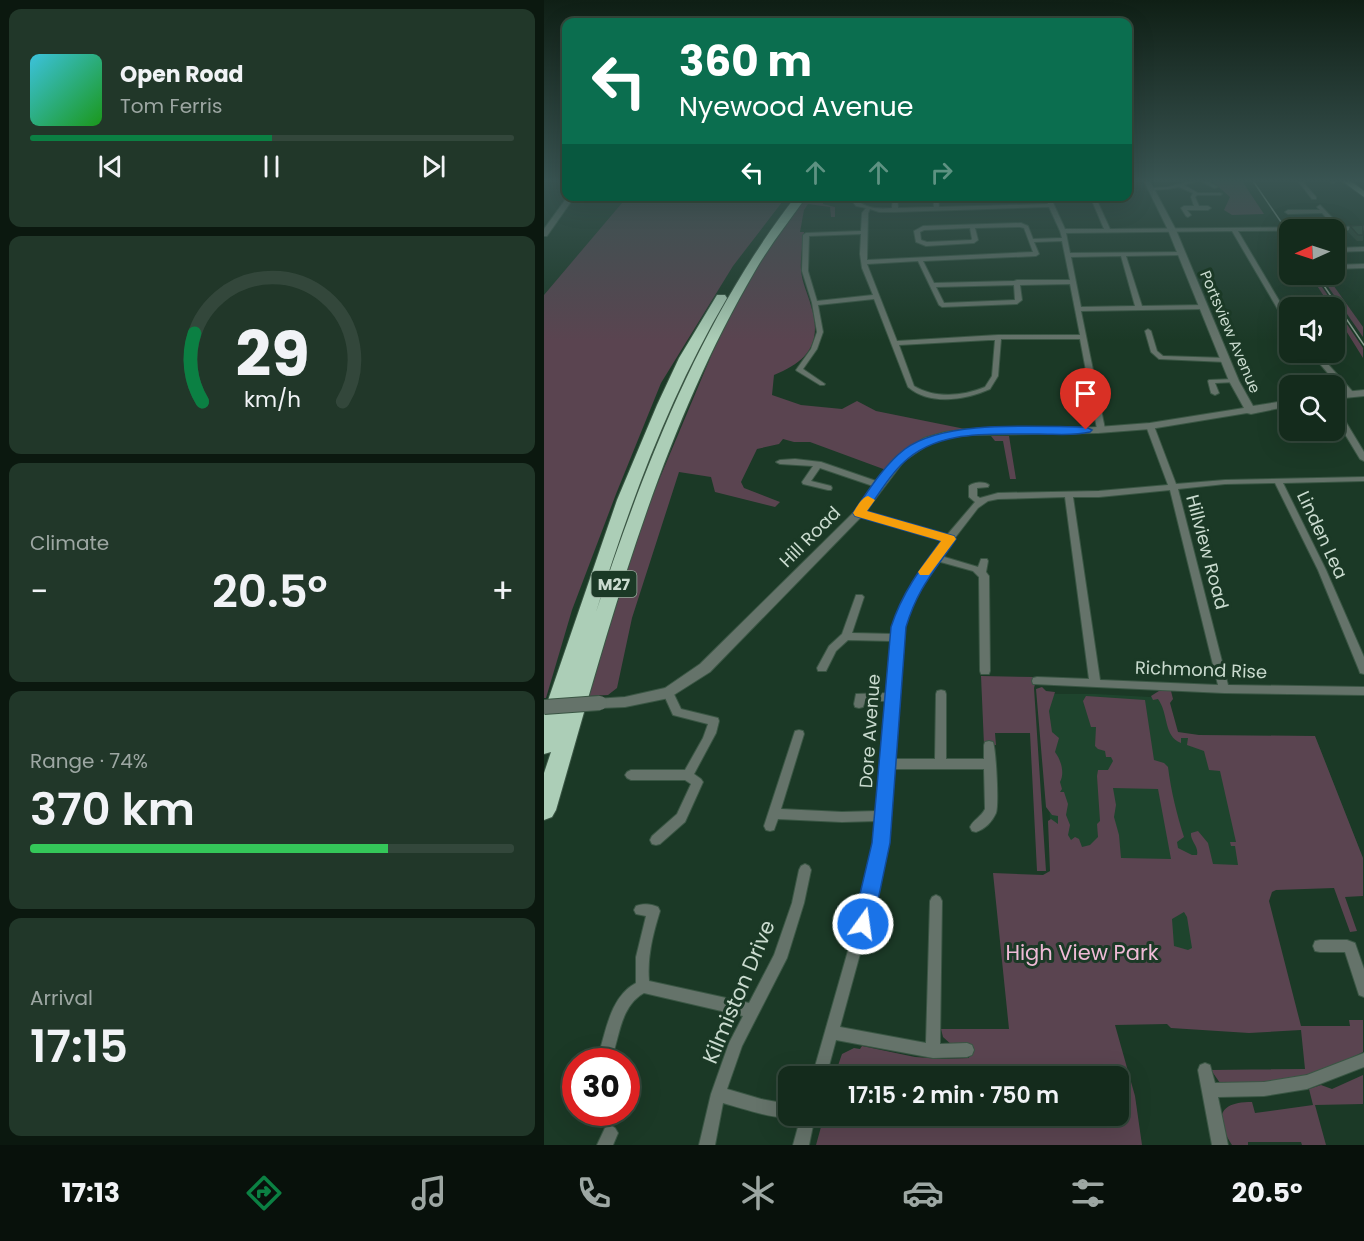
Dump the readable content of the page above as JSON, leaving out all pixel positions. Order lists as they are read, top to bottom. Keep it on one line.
{"streets":{"highway":["M27"],"street":["Portsview Avenue","Linden Lea","Hill Road","Hillview Road","Richmond Rise","Dore Avenue","Kilmiston Drive"]},"crossings":[["Portsview Avenue","Hill Road"],["Hill Road","Hillview Road"],["Hillview Road","Richmond Rise"]],"parks":["High View Park"],"north":"left","page":{"turn":["360 m","Nyewood Avenue"],"song":["Open Road","Tom Ferris"],"tile":["Climate",["Range · 74%","370 km"],["Arrival","17:15"]],"heat":["−","20.5°","+"],"limit":"30","trip":"17:15 · 2 min · 750 m","tabs":["17:13","20.5°"],"gauge":["29","km/h"]}}
